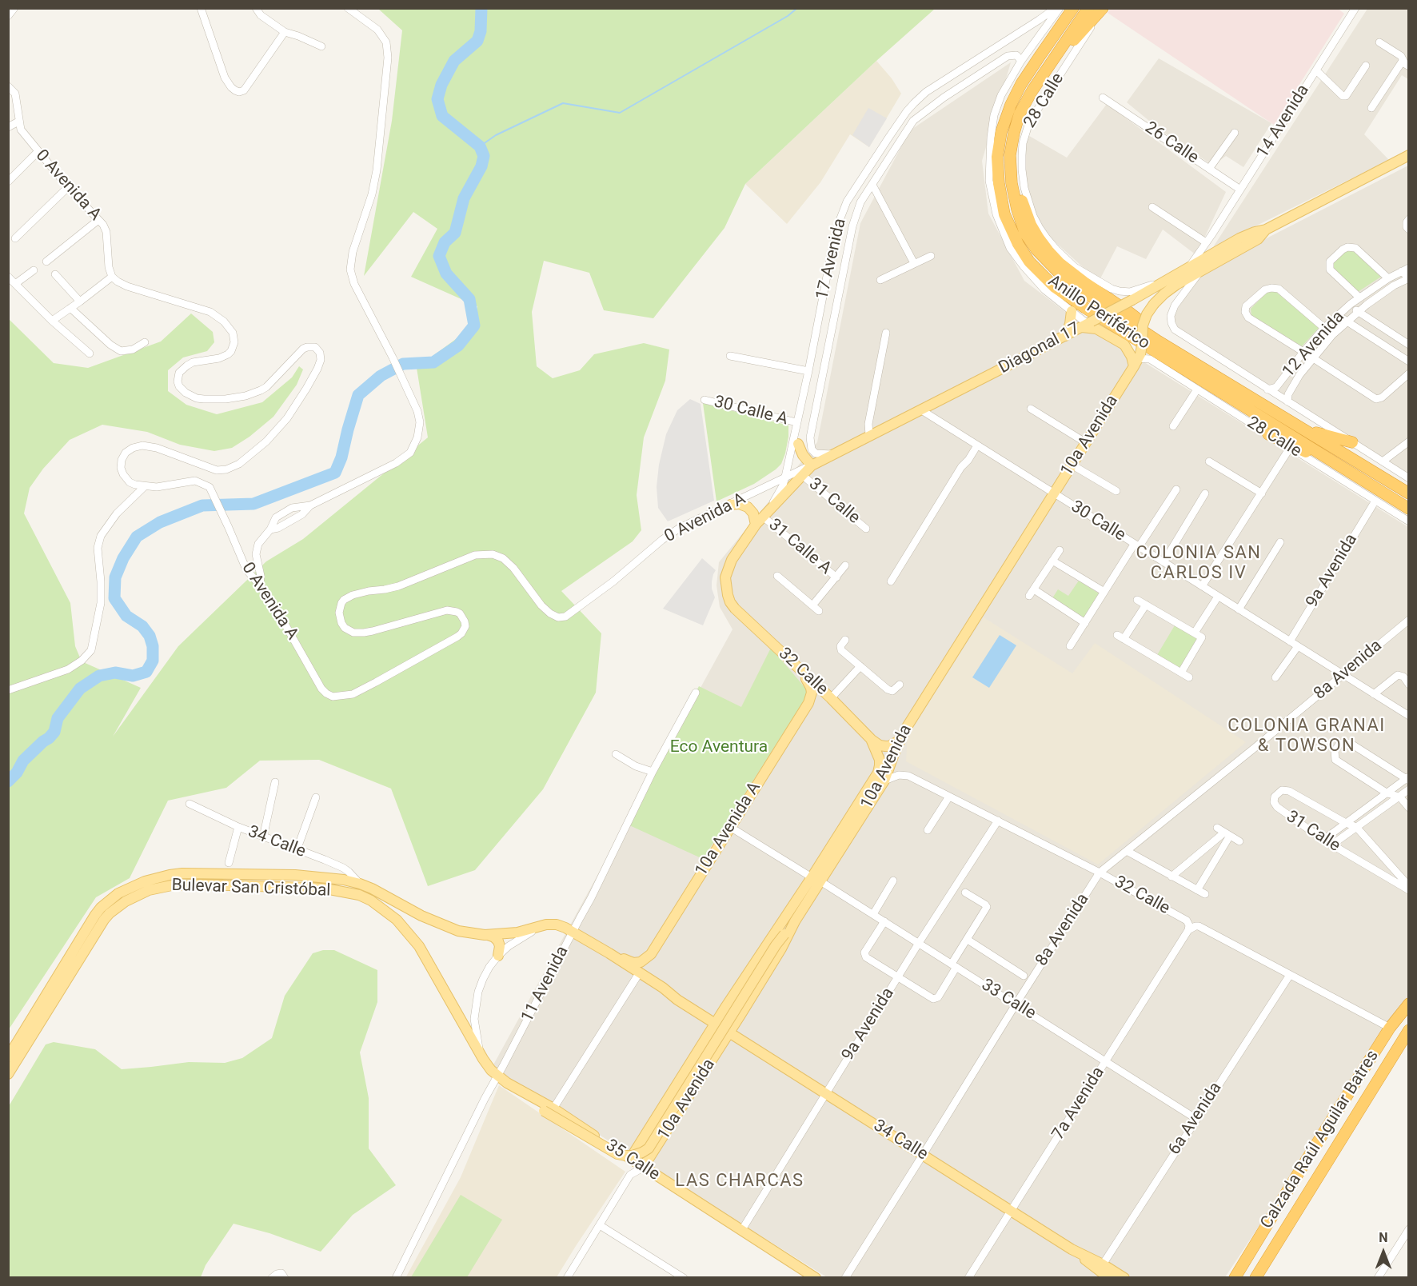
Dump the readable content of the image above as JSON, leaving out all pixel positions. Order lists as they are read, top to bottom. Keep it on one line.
{"streets":{"highway":["Anillo Periférico","Calzada Raúl Aguilar Batres"],"main road":["17 Avenida","Diagonal 17","10a Avenida","32 Calle","10a Avenida A","34 Calle","Bulevar San Cristóbal","35 Calle"],"street":["28 Calle","14 Avenida","26 Calle","0 Avenida A","12 Avenida","30 Calle A","31 Calle","30 Calle","31 Calle A","9a Avenida","8a Avenida","11 Avenida","33 Calle","7a Avenida","6a Avenida"]},"crossings":[["28 Calle","Diagonal 17"],["28 Calle","10a Avenida"],["28 Calle","9a Avenida"],["14 Avenida","26 Calle"],["14 Avenida","Diagonal 17"],["0 Avenida A","17 Avenida"],["0 Avenida A","Diagonal 17"],["17 Avenida","Anillo Periférico"],["17 Avenida","Diagonal 17"],["17 Avenida","30 Calle A"],["17 Avenida","31 Calle A"],["17 Avenida","32 Calle"],["Anillo Periférico","Diagonal 17"],["Diagonal 17","10a Avenida"],["Diagonal 17","31 Calle"],["Diagonal 17","30 Calle"],["Diagonal 17","31 Calle A"],["10a Avenida","30 Calle"],["10a Avenida","32 Calle"],["10a Avenida","34 Calle"],["10a Avenida","33 Calle"],["10a Avenida","35 Calle"],["30 Calle","9a Avenida"],["30 Calle","8a Avenida"],["9a Avenida","32 Calle"],["9a Avenida","34 Calle"],["9a Avenida","33 Calle"],["9a Avenida","35 Calle"],["8a Avenida","32 Calle"],["8a Avenida","34 Calle"],["8a Avenida","33 Calle"],["32 Calle","10a Avenida A"],["32 Calle","7a Avenida"],["10a Avenida A","34 Calle"],["10a Avenida A","33 Calle"],["34 Calle","Bulevar San Cristóbal"],["34 Calle","11 Avenida"],["34 Calle","7a Avenida"],["34 Calle","6a Avenida"],["Bulevar San Cristóbal","11 Avenida"],["33 Calle","7a Avenida"],["33 Calle","6a Avenida"]],"districts":["COLONIA SAN CARLOS IV","COLONIA GRANAI & TOWSON","LAS CHARCAS"],"parks":["Eco Aventura"],"north":"top"}
